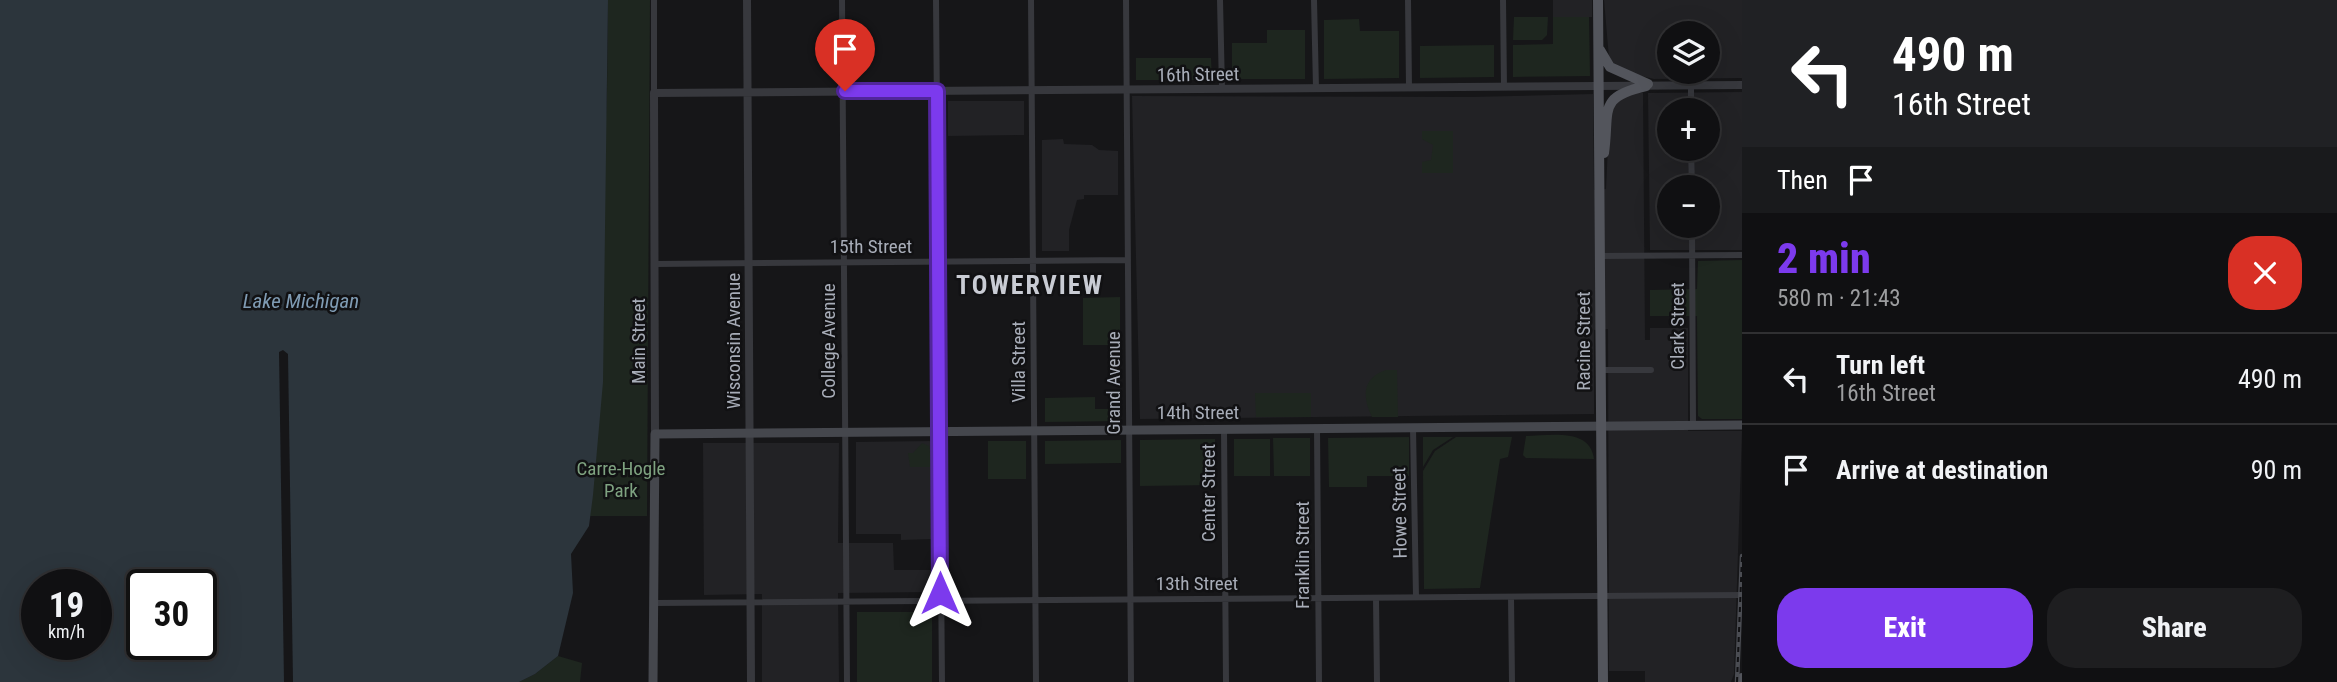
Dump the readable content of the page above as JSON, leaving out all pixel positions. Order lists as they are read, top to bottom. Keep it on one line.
{"streets":{"main road":["Main Street","Racine Street","14th Street"],"street":["16th Street","15th Street","Clark Street","Wisconsin Avenue","College Avenue","Villa Street","Grand Avenue","Center Street","Howe Street","Franklin Street","13th Street"]},"crossings":[["16th Street","Main Street"],["16th Street","Wisconsin Avenue"],["16th Street","College Avenue"],["16th Street","Racine Street"],["16th Street","Villa Street"],["16th Street","Grand Avenue"],["15th Street","Main Street"],["15th Street","Wisconsin Avenue"],["15th Street","College Avenue"],["15th Street","Villa Street"],["15th Street","Grand Avenue"],["Clark Street","14th Street"],["Main Street","14th Street"],["Main Street","13th Street"],["Wisconsin Avenue","14th Street"],["Wisconsin Avenue","13th Street"],["College Avenue","14th Street"],["College Avenue","13th Street"],["Racine Street","14th Street"],["Racine Street","13th Street"],["Villa Street","14th Street"],["Villa Street","13th Street"],["Grand Avenue","14th Street"],["Grand Avenue","13th Street"],["14th Street","Center Street"],["14th Street","Howe Street"],["14th Street","Franklin Street"],["Center Street","13th Street"],["Howe Street","13th Street"],["Franklin Street","13th Street"]],"districts":["TOWERVIEW"],"water":["Lake Michigan"],"parks":["Carre-Hogle Park"],"page":{"turn":["490 m","16th Street"],"map_buttons":["+","−"],"then":"Then","heading":["2 min","580 m · 21:43"],"list":[{"name":"Turn left","note":"16th Street","value":"490 m"},{"name":"Arrive at destination","value":"90 m"}],"speed":"19 km/h","limit":"30","buttons":["Exit","Share"]}}
